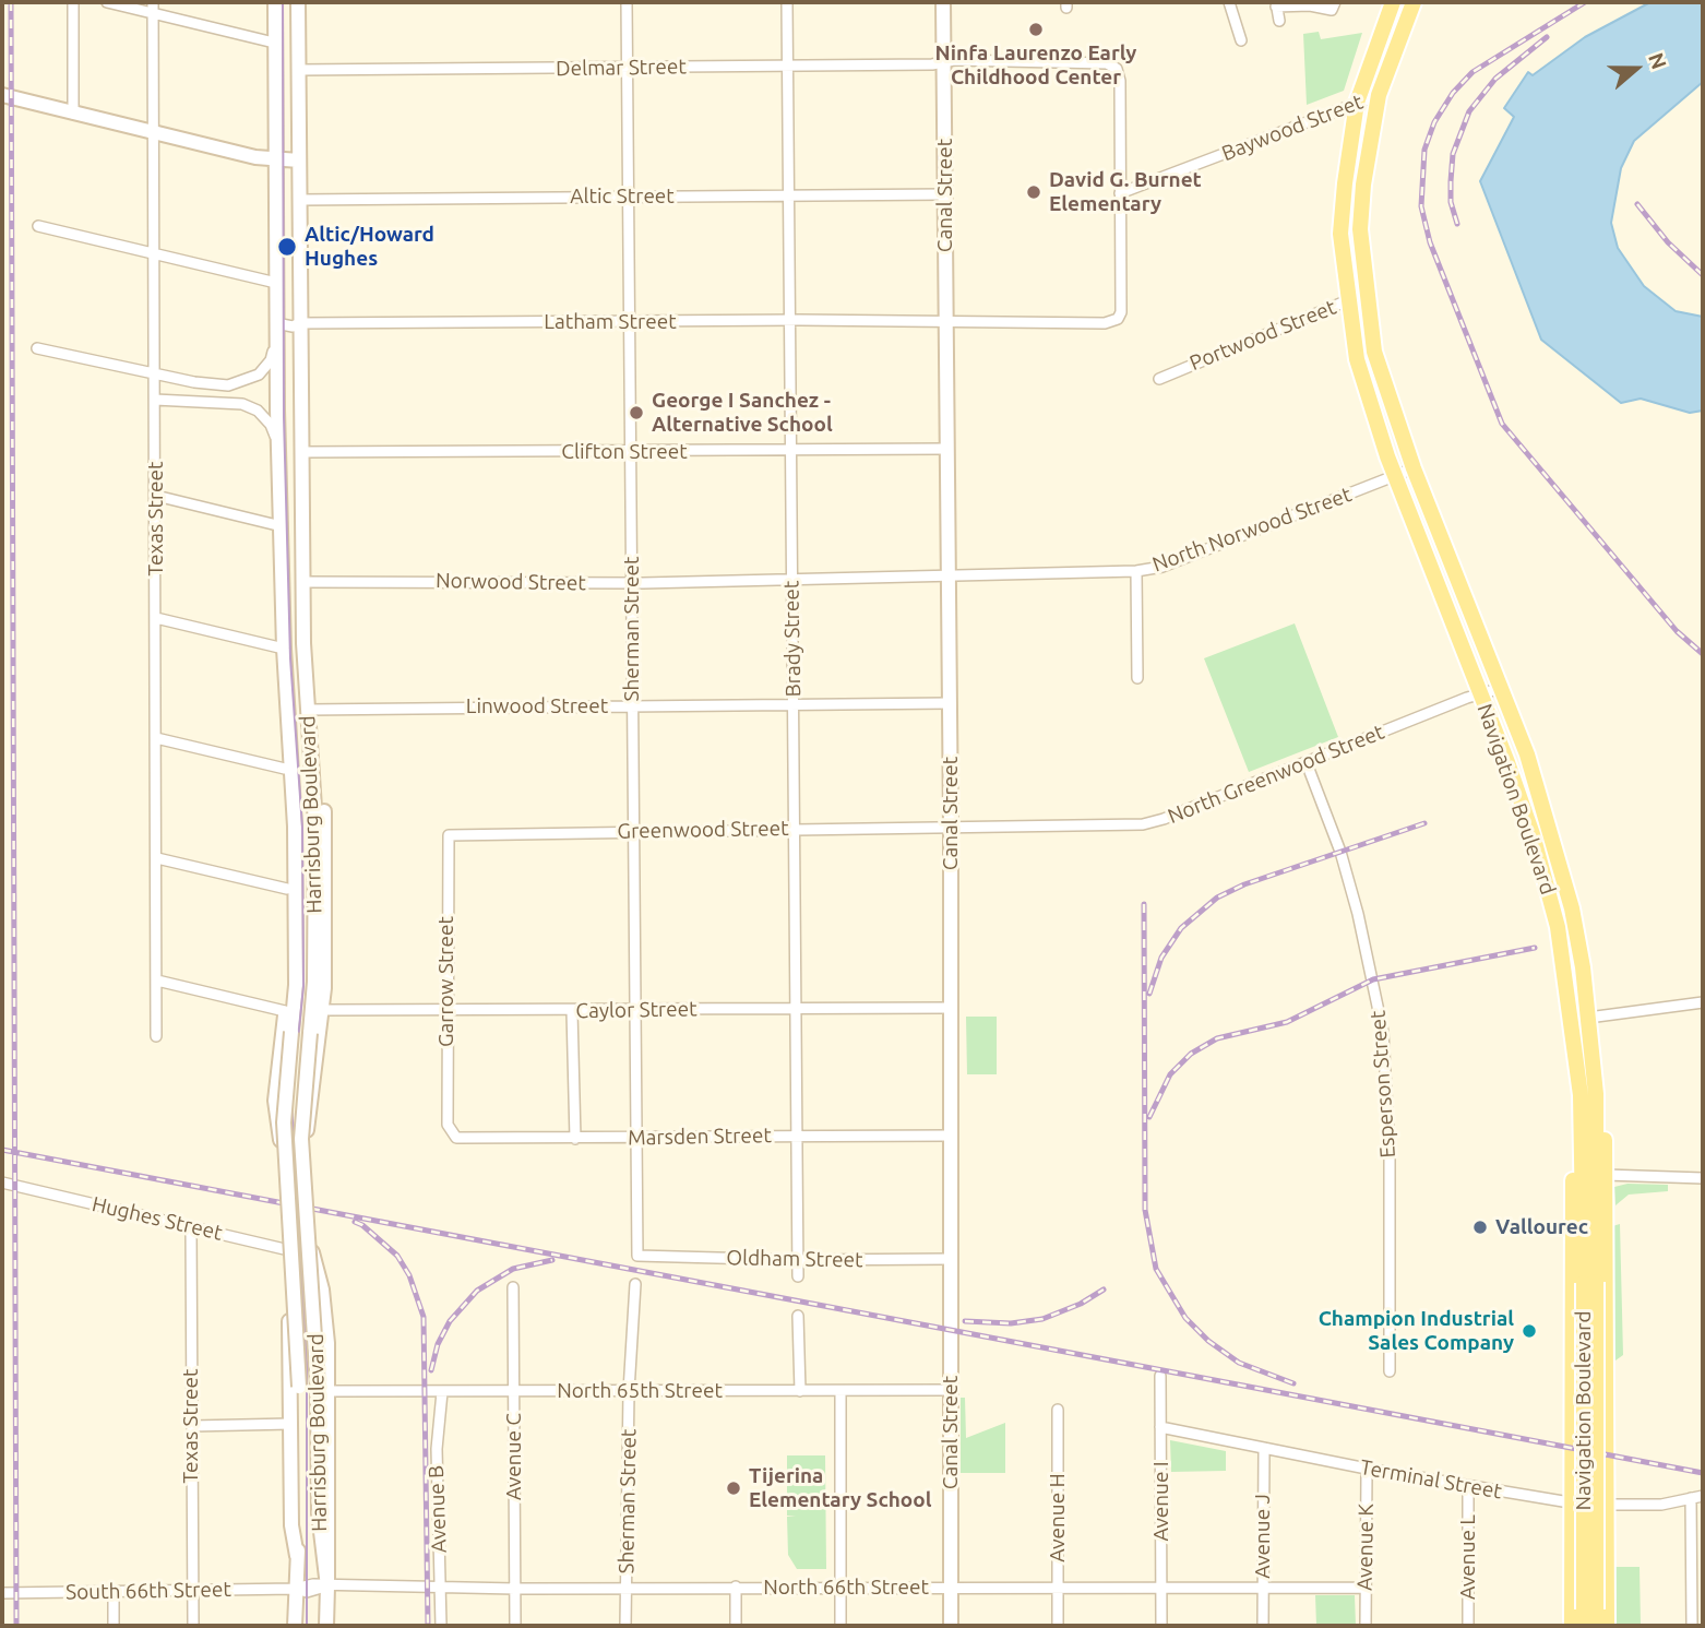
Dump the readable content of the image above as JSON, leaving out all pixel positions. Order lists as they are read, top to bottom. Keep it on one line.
{"streets":{"main road":["Canal Street","Navigation Boulevard","Harrisburg Boulevard"],"street":["Delmar Street","Baywood Street","Altic Street","Latham Street","Portwood Street","Clifton Street","Texas Street","North Norwood Street","Norwood Street","Sherman Street","Brady Street","Linwood Street","North Greenwood Street","Greenwood Street","Garrow Street","Caylor Street","Esperson Street","Marsden Street","Hughes Street","Oldham Street","North 65th Street","Avenue C","Terminal Street","Avenue I","Avenue B","Avenue H","Avenue J","Avenue K","Avenue L","North 66th Street","South 66th Street"]},"crossings":[["Delmar Street","Baywood Street"],["Delmar Street","Canal Street"],["Delmar Street","Latham Street"],["Delmar Street","Sherman Street"],["Delmar Street","Brady Street"],["Delmar Street","Harrisburg Boulevard"],["Baywood Street","Latham Street"],["Baywood Street","Navigation Boulevard"],["Canal Street","Altic Street"],["Canal Street","Latham Street"],["Canal Street","Clifton Street"],["Canal Street","North Norwood Street"],["Canal Street","Norwood Street"],["Canal Street","Linwood Street"],["Canal Street","North Greenwood Street"],["Canal Street","Greenwood Street"],["Canal Street","Caylor Street"],["Canal Street","Marsden Street"],["Canal Street","Oldham Street"],["Canal Street","North 65th Street"],["Canal Street","North 66th Street"],["Altic Street","Sherman Street"],["Altic Street","Brady Street"],["Altic Street","Harrisburg Boulevard"],["Latham Street","Sherman Street"],["Latham Street","Brady Street"],["Latham Street","Harrisburg Boulevard"],["Portwood Street","Navigation Boulevard"],["Clifton Street","Sherman Street"],["Clifton Street","Brady Street"],["Clifton Street","Harrisburg Boulevard"],["Texas Street","Hughes Street"],["Texas Street","South 66th Street"],["North Norwood Street","Norwood Street"],["North Norwood Street","Navigation Boulevard"],["Norwood Street","Sherman Street"],["Norwood Street","Brady Street"],["Norwood Street","Harrisburg Boulevard"],["Sherman Street","Linwood Street"],["Sherman Street","Greenwood Street"],["Sherman Street","Caylor Street"],["Sherman Street","Marsden Street"],["Sherman Street","Oldham Street"],["Sherman Street","North 65th Street"],["Sherman Street","North 66th Street"],["Brady Street","Linwood Street"],["Brady Street","Greenwood Street"],["Brady Street","Caylor Street"],["Brady Street","Marsden Street"],["Brady Street","Oldham Street"],["Linwood Street","Harrisburg Boulevard"],["North Greenwood Street","Navigation Boulevard"],["North Greenwood Street","Greenwood Street"],["North Greenwood Street","Esperson Street"],["Harrisburg Boulevard","North 65th Street"],["Harrisburg Boulevard","North 66th Street"],["Harrisburg Boulevard","South 66th Street"],["Greenwood Street","Garrow Street"],["Garrow Street","Caylor Street"],["Garrow Street","Marsden Street"],["North 65th Street","Avenue C"],["North 65th Street","Avenue B"],["Avenue C","North 66th Street"],["Terminal Street","Avenue I"],["Terminal Street","Avenue J"],["Terminal Street","Avenue K"],["Terminal Street","Avenue L"],["Avenue I","North 66th Street"],["Avenue B","North 66th Street"],["Avenue H","North 66th Street"],["Avenue J","North 66th Street"],["Avenue K","North 66th Street"],["North 66th Street","South 66th Street"]],"places":["Ninfa Laurenzo Early Childhood Center","David G. Burnet Elementary","Altic/Howard Hughes","George I Sanchez - Alternative School","Vallourec","Champion Industrial Sales Company","Tijerina Elementary School"],"north":"right"}
